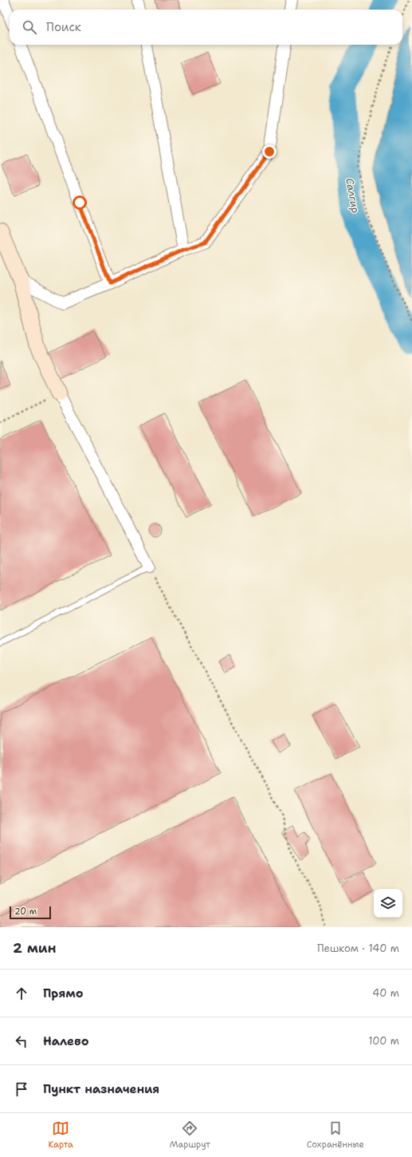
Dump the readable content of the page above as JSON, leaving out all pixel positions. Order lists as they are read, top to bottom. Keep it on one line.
{"water":["Салгир"],"scale_bar":"20 m","page":{"search":"Поиск","scale":"20 m","heading":["2 мин","Пешком · 140 m"],"list":[["Прямо","40 m"],["Налево","100 m"],"Пункт назначения"],"nav":["Карта","Маршрут","Сохранённые"]}}
